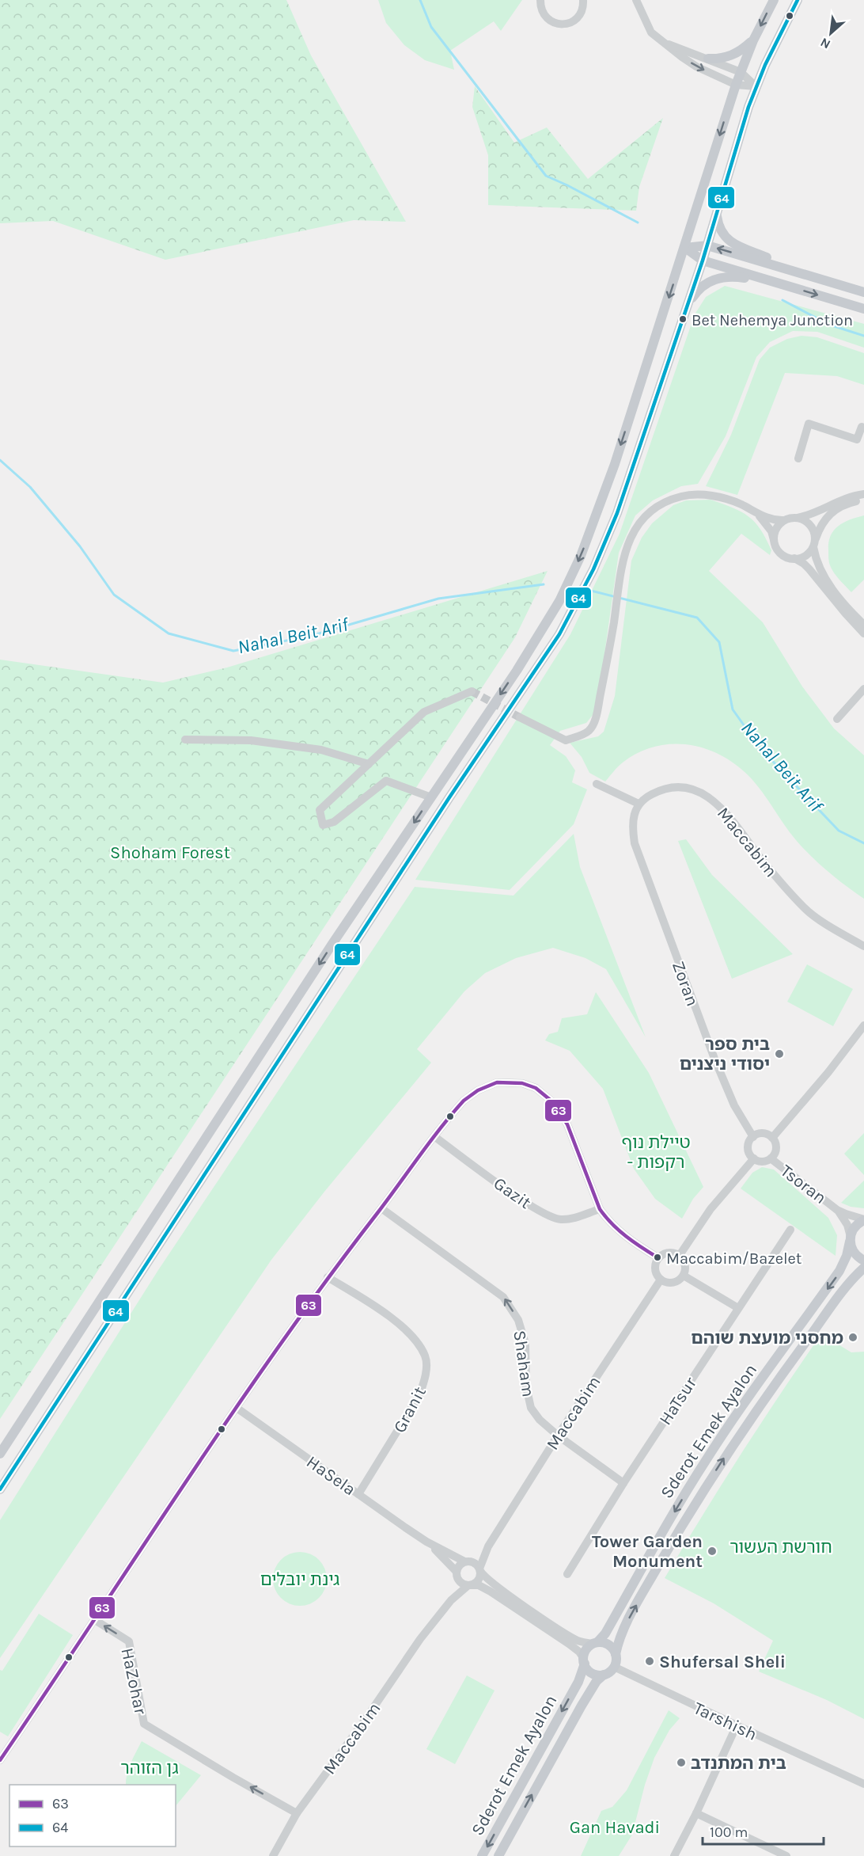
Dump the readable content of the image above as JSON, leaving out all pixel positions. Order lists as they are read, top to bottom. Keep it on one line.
{"streets":{"main road":["Sderot Emek Ayalon"],"street":["Maccabim","Zoran","Tsoran","Gazit","Shaham","HaTsur","Granit","HaSela","HaZohar","Tarshish"]},"crossings":[["Maccabim","Zoran"],["Maccabim","Shaham"],["Maccabim","HaSela"],["Maccabim","HaZohar"],["Zoran","Tsoran"],["Tsoran","Sderot Emek Ayalon"],["Shaham","HaTsur"],["Granit","HaSela"],["Sderot Emek Ayalon","Tarshish"]],"one_way":["Shaham","HaZohar"],"water":["Nahal Beit Arif"],"parks":["Shoham Forest","טיילת נוף - רקפות","חורשת העשור","גינת יובלים","גן הזוהר","Gan Havadi"],"places":["Bet Nehemya Junction","בית ספר יסודי ניצנים","Maccabim/Bazelet","מחסני מועצת שוהם","Tower Garden Monument","Shufersal Sheli","בית המתנדב"],"lines":["transit line 64","transit line 63"],"legend":["63","64"],"scale_bar":"100 m","north":"bottom left"}
